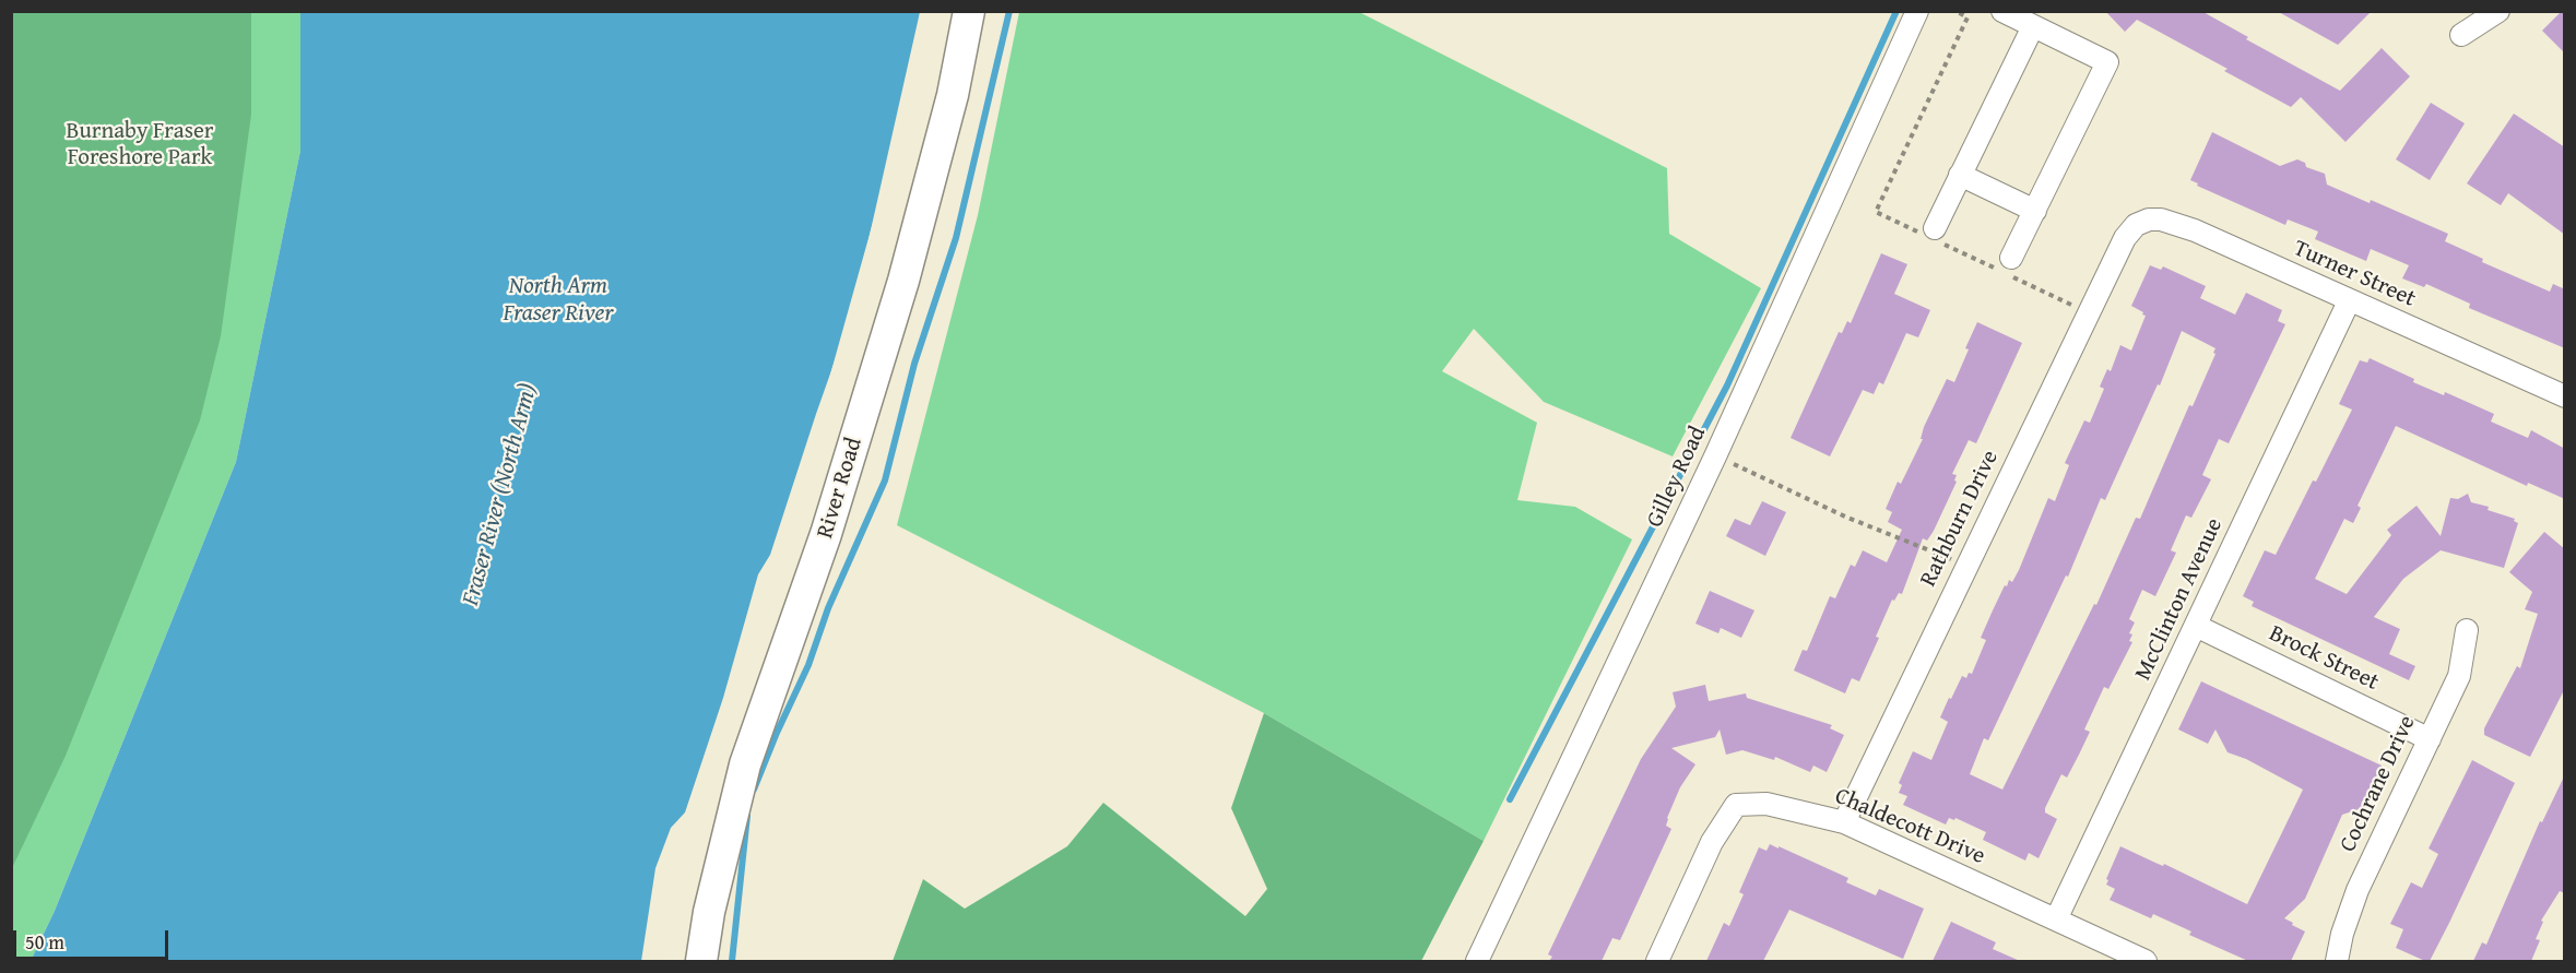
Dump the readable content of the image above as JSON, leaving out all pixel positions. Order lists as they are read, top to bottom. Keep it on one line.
{"streets":{"street":["Turner Street","Gilley Road","River Road","Rathburn Drive","McClinton Avenue","Brock Street","Cochrane Drive","Chaldecott Drive"]},"crossings":[["Turner Street","Rathburn Drive"],["Turner Street","McClinton Avenue"],["Rathburn Drive","Chaldecott Drive"],["McClinton Avenue","Brock Street"],["McClinton Avenue","Chaldecott Drive"],["Brock Street","Cochrane Drive"]],"water":["North Arm Fraser River","Fraser River (North Arm)"],"parks":["Burnaby Fraser Foreshore Park"],"scale_bar":"50 m"}
